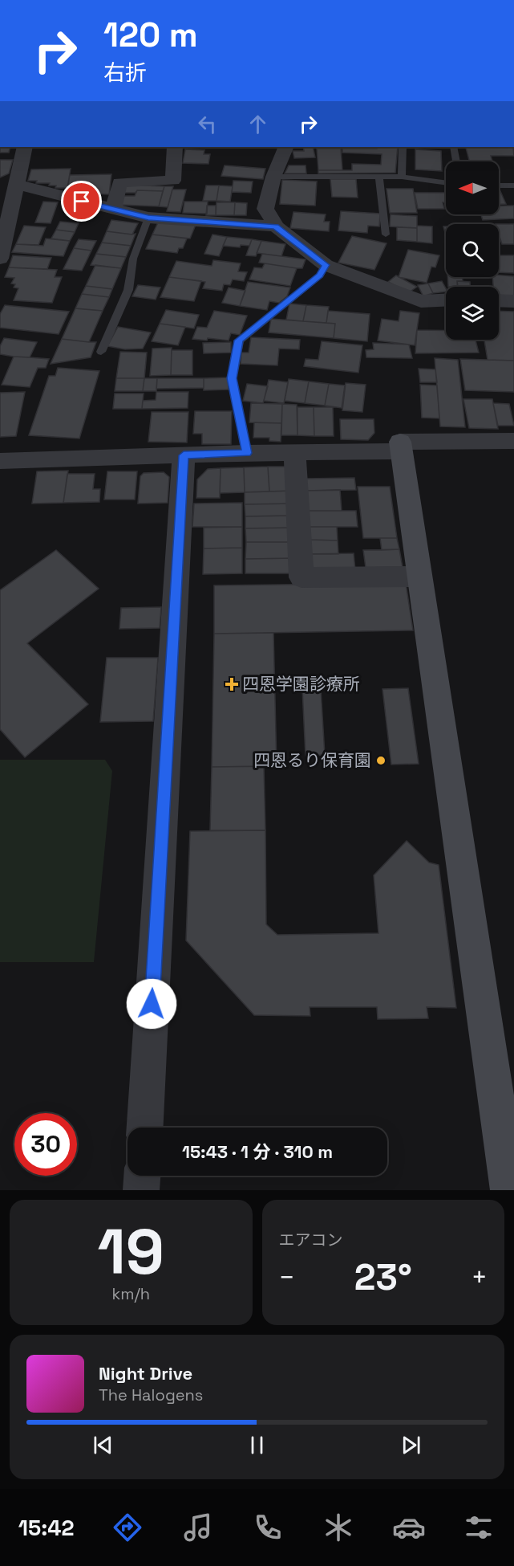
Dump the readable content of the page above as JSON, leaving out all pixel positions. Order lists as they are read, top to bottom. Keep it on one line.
{"places":{"health":["四恩学園診療所"],"other":["四恩るり保育園"]},"north":"left","page":{"turn":["120 m","右折"],"limit":"30","trip":"15:43 · 1 分 · 310 m","tile":[["19","km/h"],"エアコン"],"heat":["−","23°","+"],"song":["Night Drive","The Halogens"],"tabs":"15:42"}}
